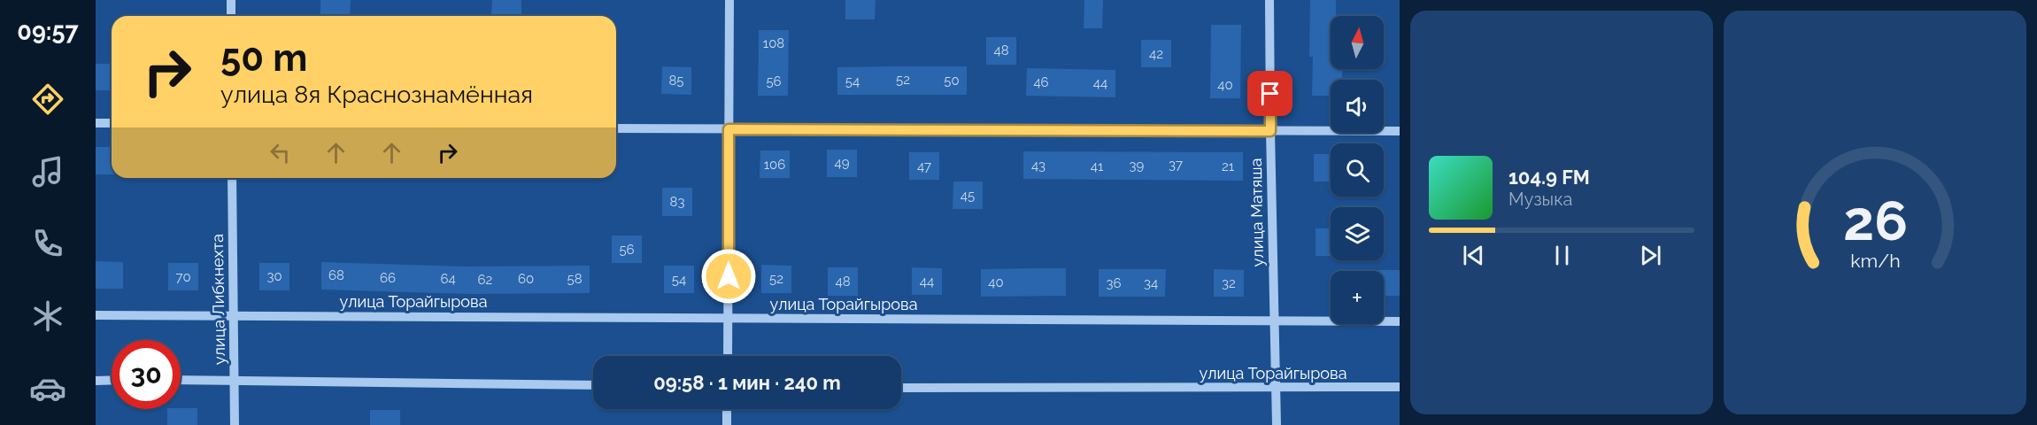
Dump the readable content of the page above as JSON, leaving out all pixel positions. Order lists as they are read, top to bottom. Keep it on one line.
{"streets":{"street":["улица Матяша","улица Либкнехта","улица Торайгырова"]},"crossings":[["улица Матяша","улица Торайгырова"],["улица Либкнехта","улица Торайгырова"]],"house_numbers":["108","48","42","52","85","50","56","54","46","44","40","49","106","37","43","39","47","41","21","45","83","56","68","30","70","66","64","60","58","52","62","54","48","44","40","36","34","32"],"north":"top","page":{"tabs":"09:57","map_buttons":"+","turn":["50 m","улица 8я Краснознамённая"],"song":["104.9 FM","Музыка"],"limit":"30","trip":"09:58 · 1 мин · 240 m","gauge":["26","km/h"]}}
